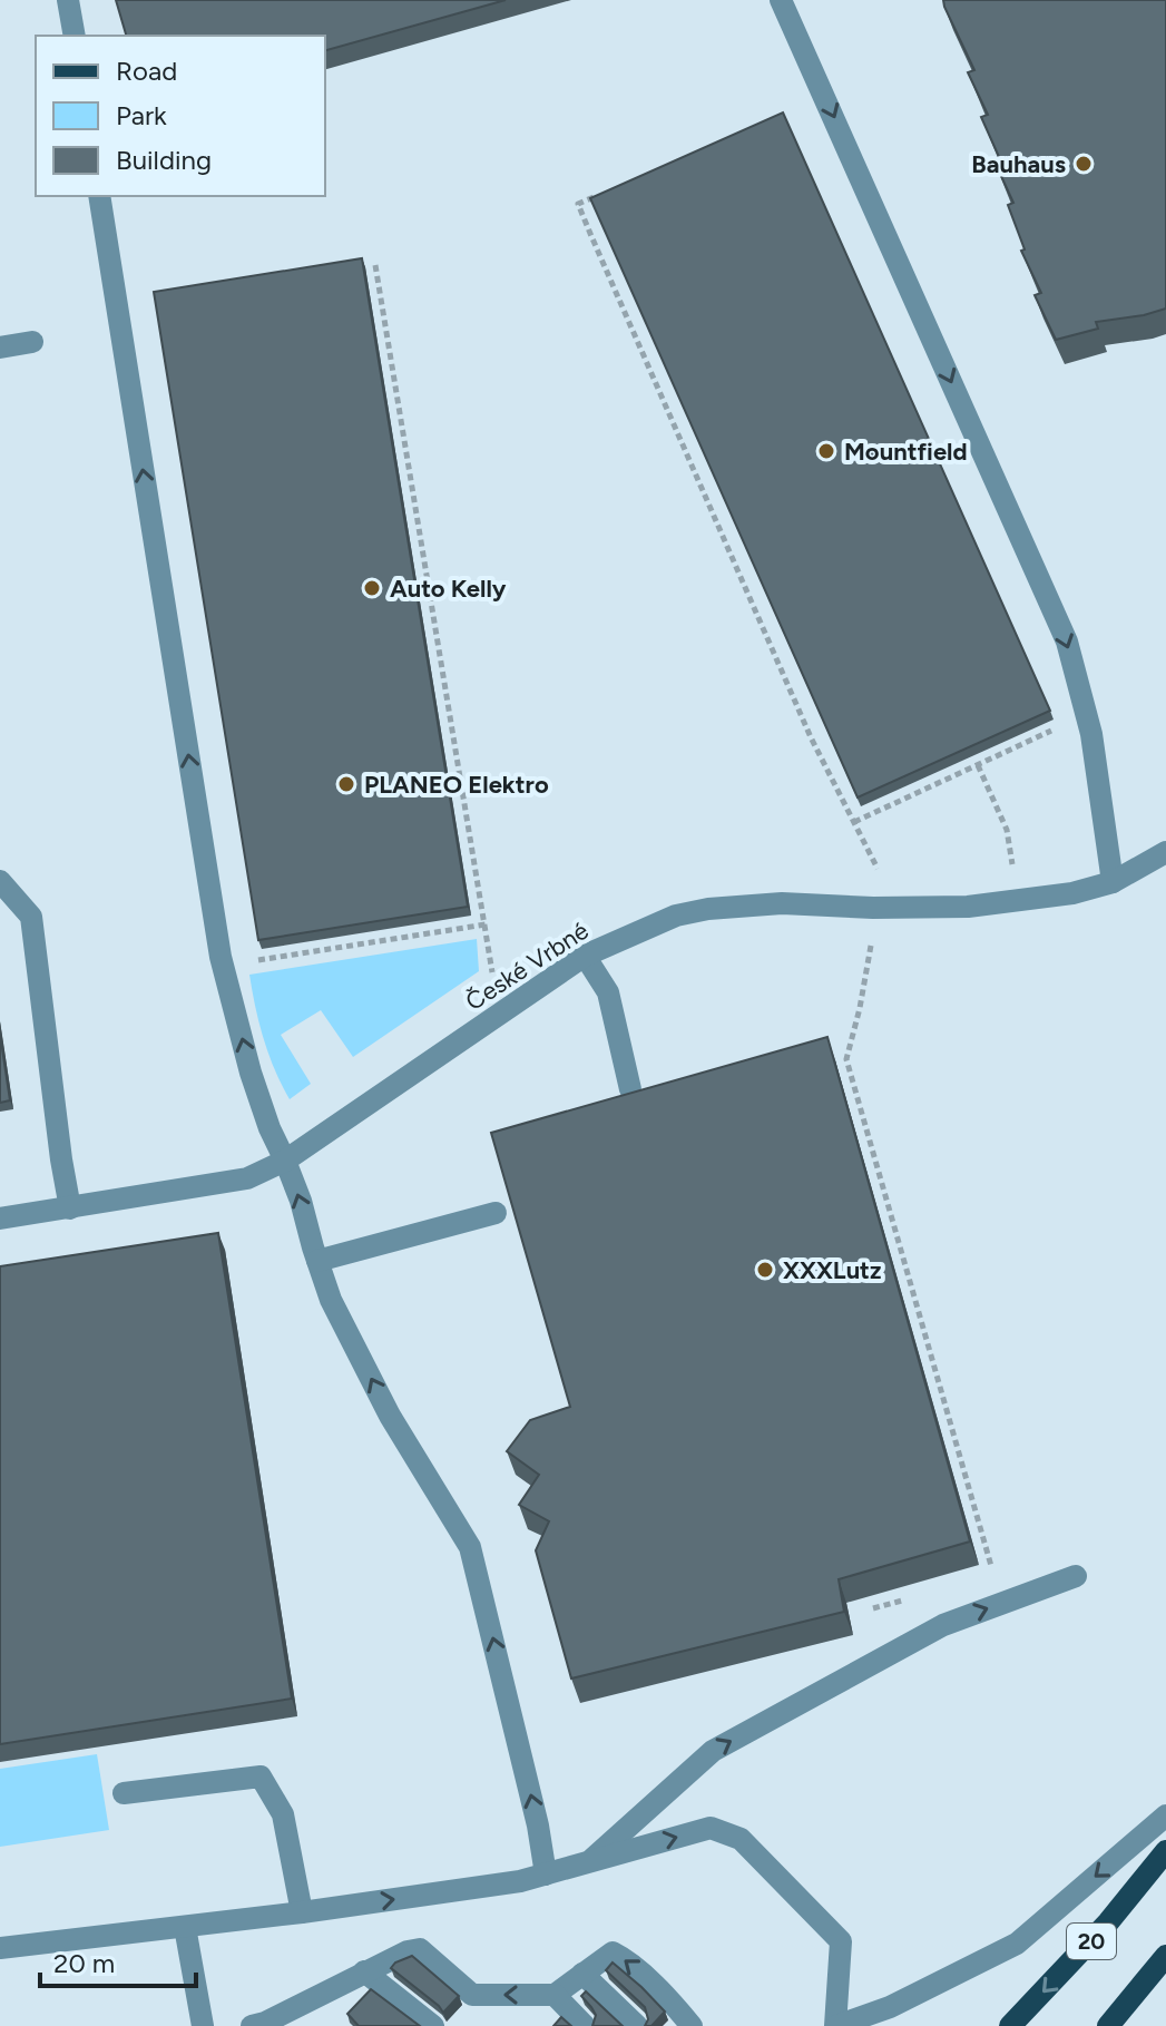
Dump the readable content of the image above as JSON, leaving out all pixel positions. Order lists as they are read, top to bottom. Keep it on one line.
{"streets":{"main road":["20"],"street":["České Vrbné"]},"places":["Bauhaus","Mountfield","Auto Kelly","PLANEO Elektro","XXXLutz"],"legend":["Road","Park","Building"],"scale_bar":"20 m"}
